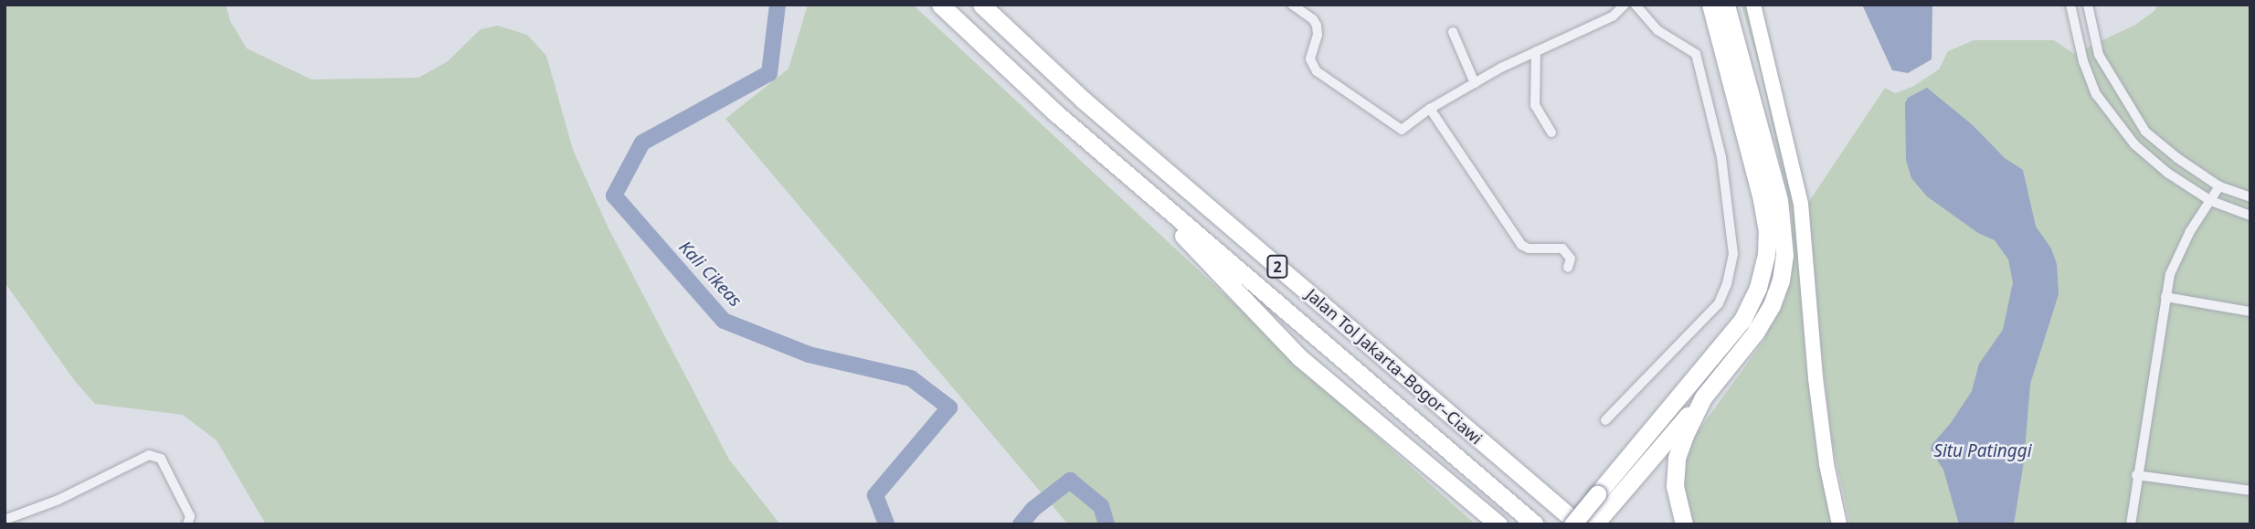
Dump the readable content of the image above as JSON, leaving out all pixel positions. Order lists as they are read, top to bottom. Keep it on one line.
{"streets":{"highway":["2","Jalan Tol Jakarta–Bogor–Ciawi"]},"water":["Kali Cikeas","Situ Patinggi"]}
